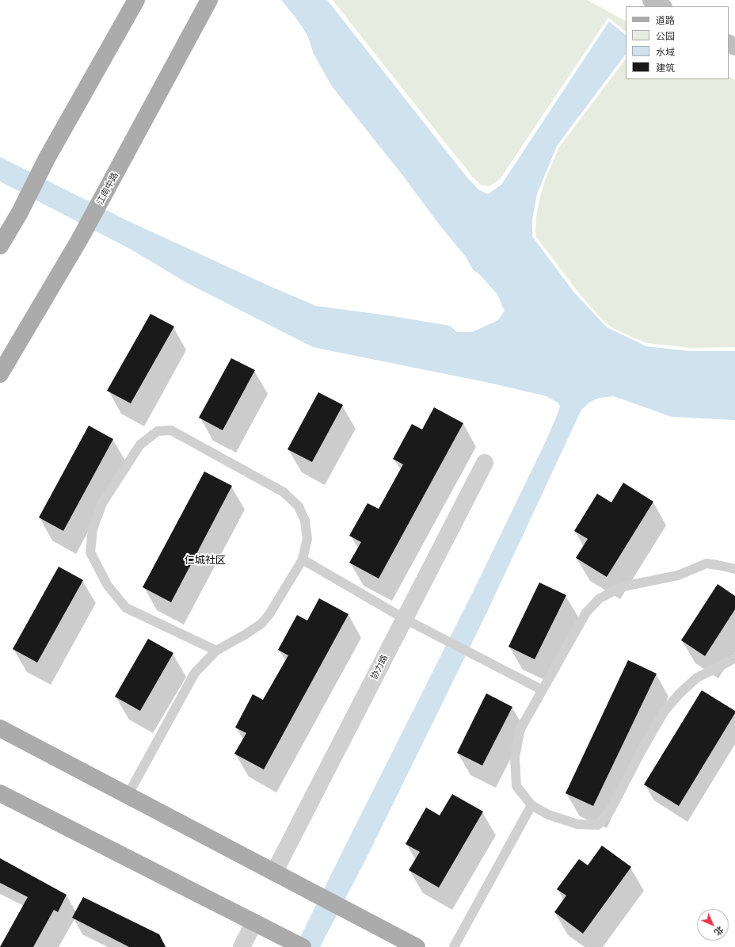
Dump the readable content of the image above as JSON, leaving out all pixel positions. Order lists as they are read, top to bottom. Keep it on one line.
{"streets":{"main road":["江南中路"],"street":["协力路"]},"districts":["仁城社区"],"legend":["道路","公园","水域","建筑"],"north":"bottom right"}
